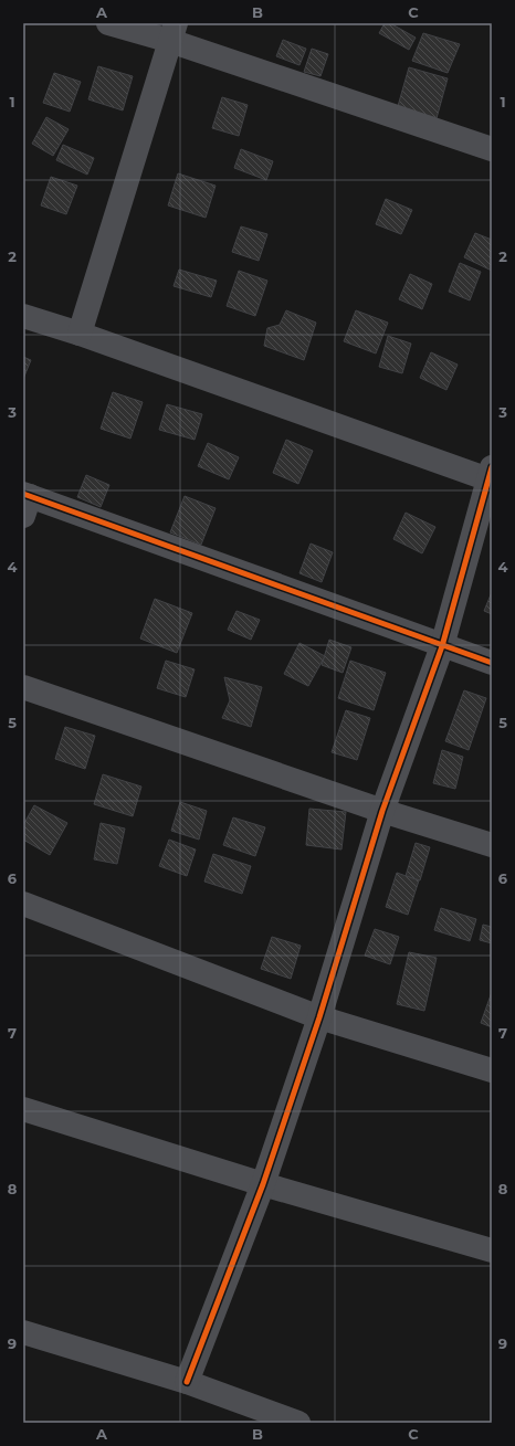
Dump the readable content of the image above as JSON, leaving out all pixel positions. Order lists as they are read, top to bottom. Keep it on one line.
{"grid":{"columns":["A","B","C"],"rows":["1","2","3","4","5","6","7","8","9"]}}
